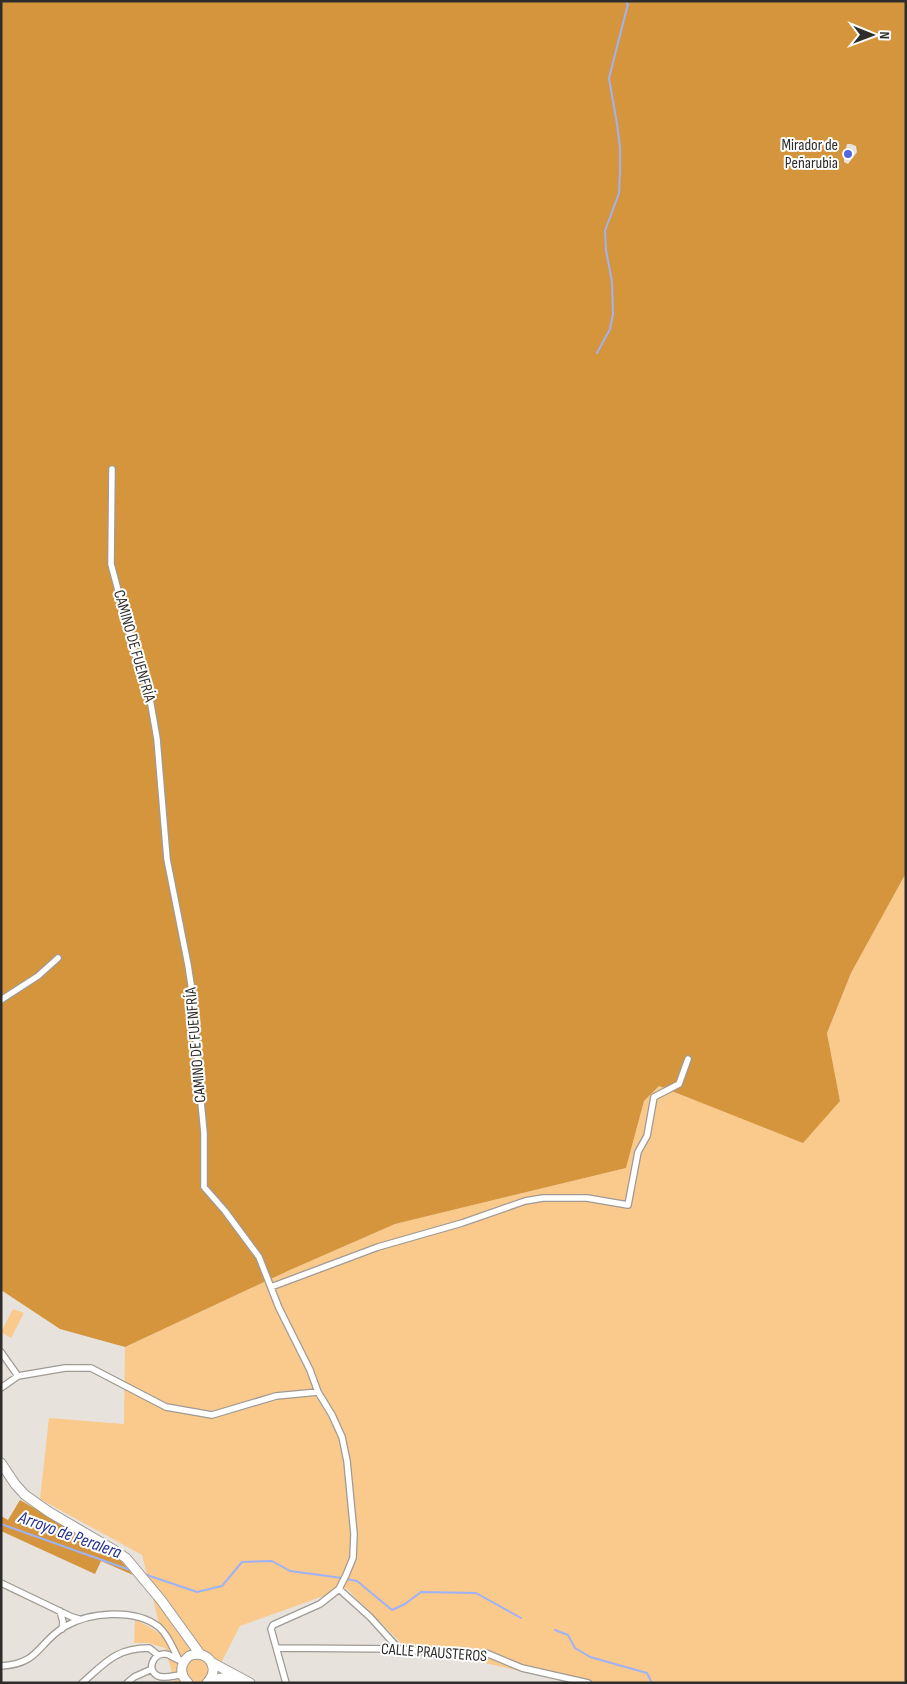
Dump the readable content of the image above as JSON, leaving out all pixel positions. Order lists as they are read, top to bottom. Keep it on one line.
{"streets":{"street":["CAMINO DE FUENFRÍA","CALLE PRAUSTEROS"]},"water":["Arroyo de Peralera"],"places":["Mirador de Peñarubia"],"north":"right"}
